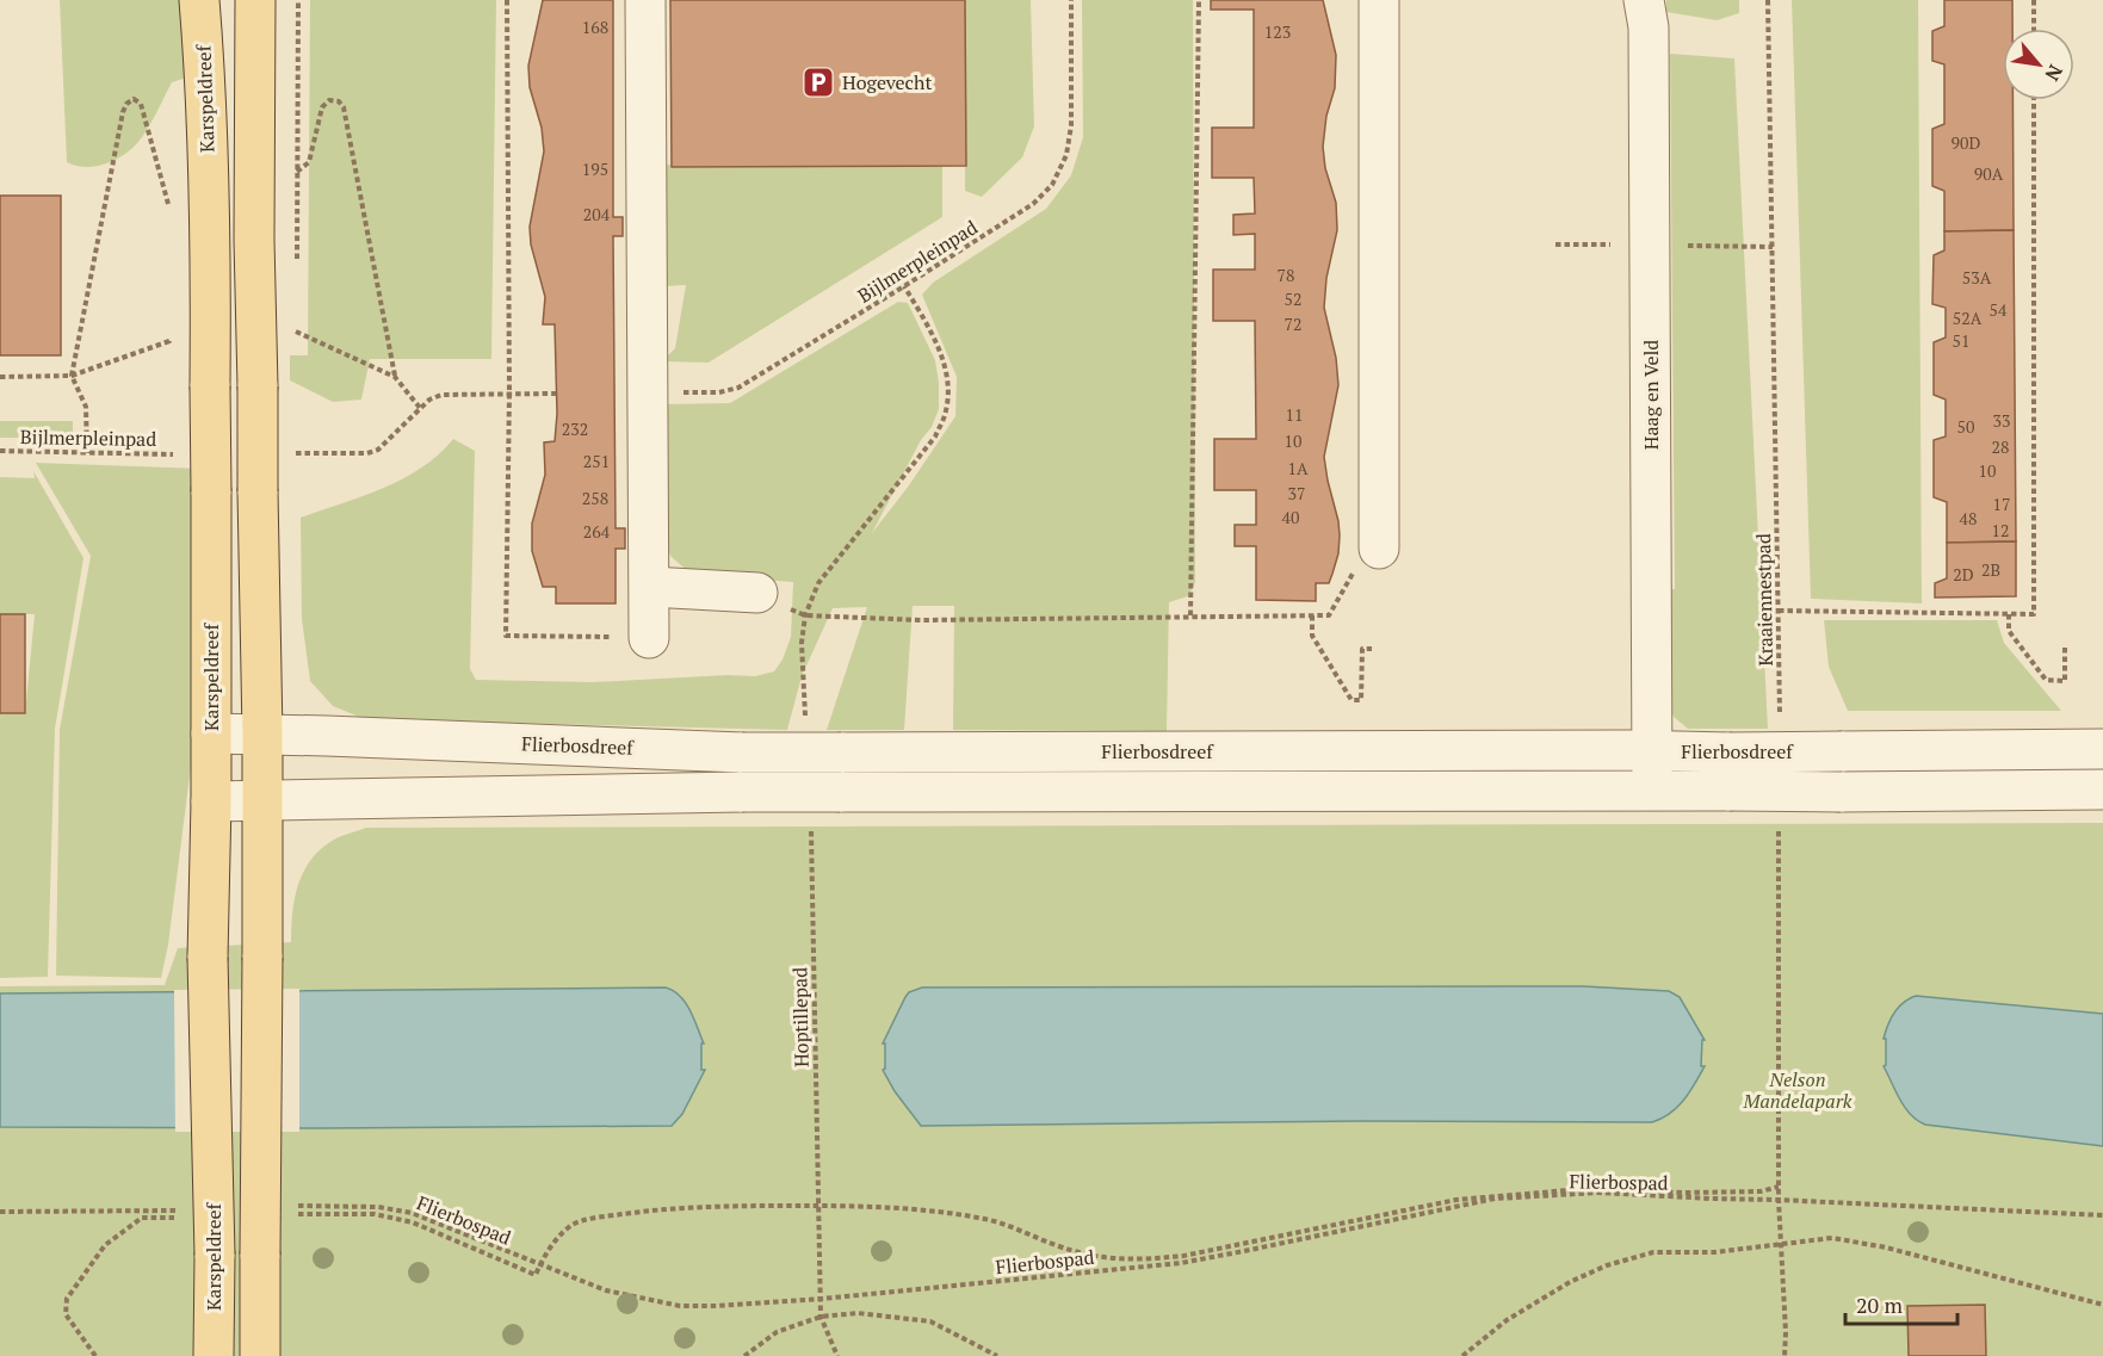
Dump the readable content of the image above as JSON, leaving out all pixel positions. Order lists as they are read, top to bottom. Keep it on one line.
{"streets":{"main road":["Karspeldreef"],"street":["Haag en Veld","Flierbosdreef"],"path":["Bijlmerpleinpad","Kraaiennestpad","Hoptillepad","Flierbospad"]},"crossings":[["Karspeldreef","Flierbosdreef"],["Haag en Veld","Flierbosdreef"],["Hoptillepad","Flierbospad"]],"parks":["Nelson Mandelapark"],"places":{"parking":["Hogevecht"]},"house_numbers":["168","123","90D","195","90A","204","78","53A","52","54","52A","72","51","11","33","50","232","10","28","251","1A","10","37","258","17","40","48","12","264","2B","2D"],"scale_bar":"20 m","north":"bottom right"}
